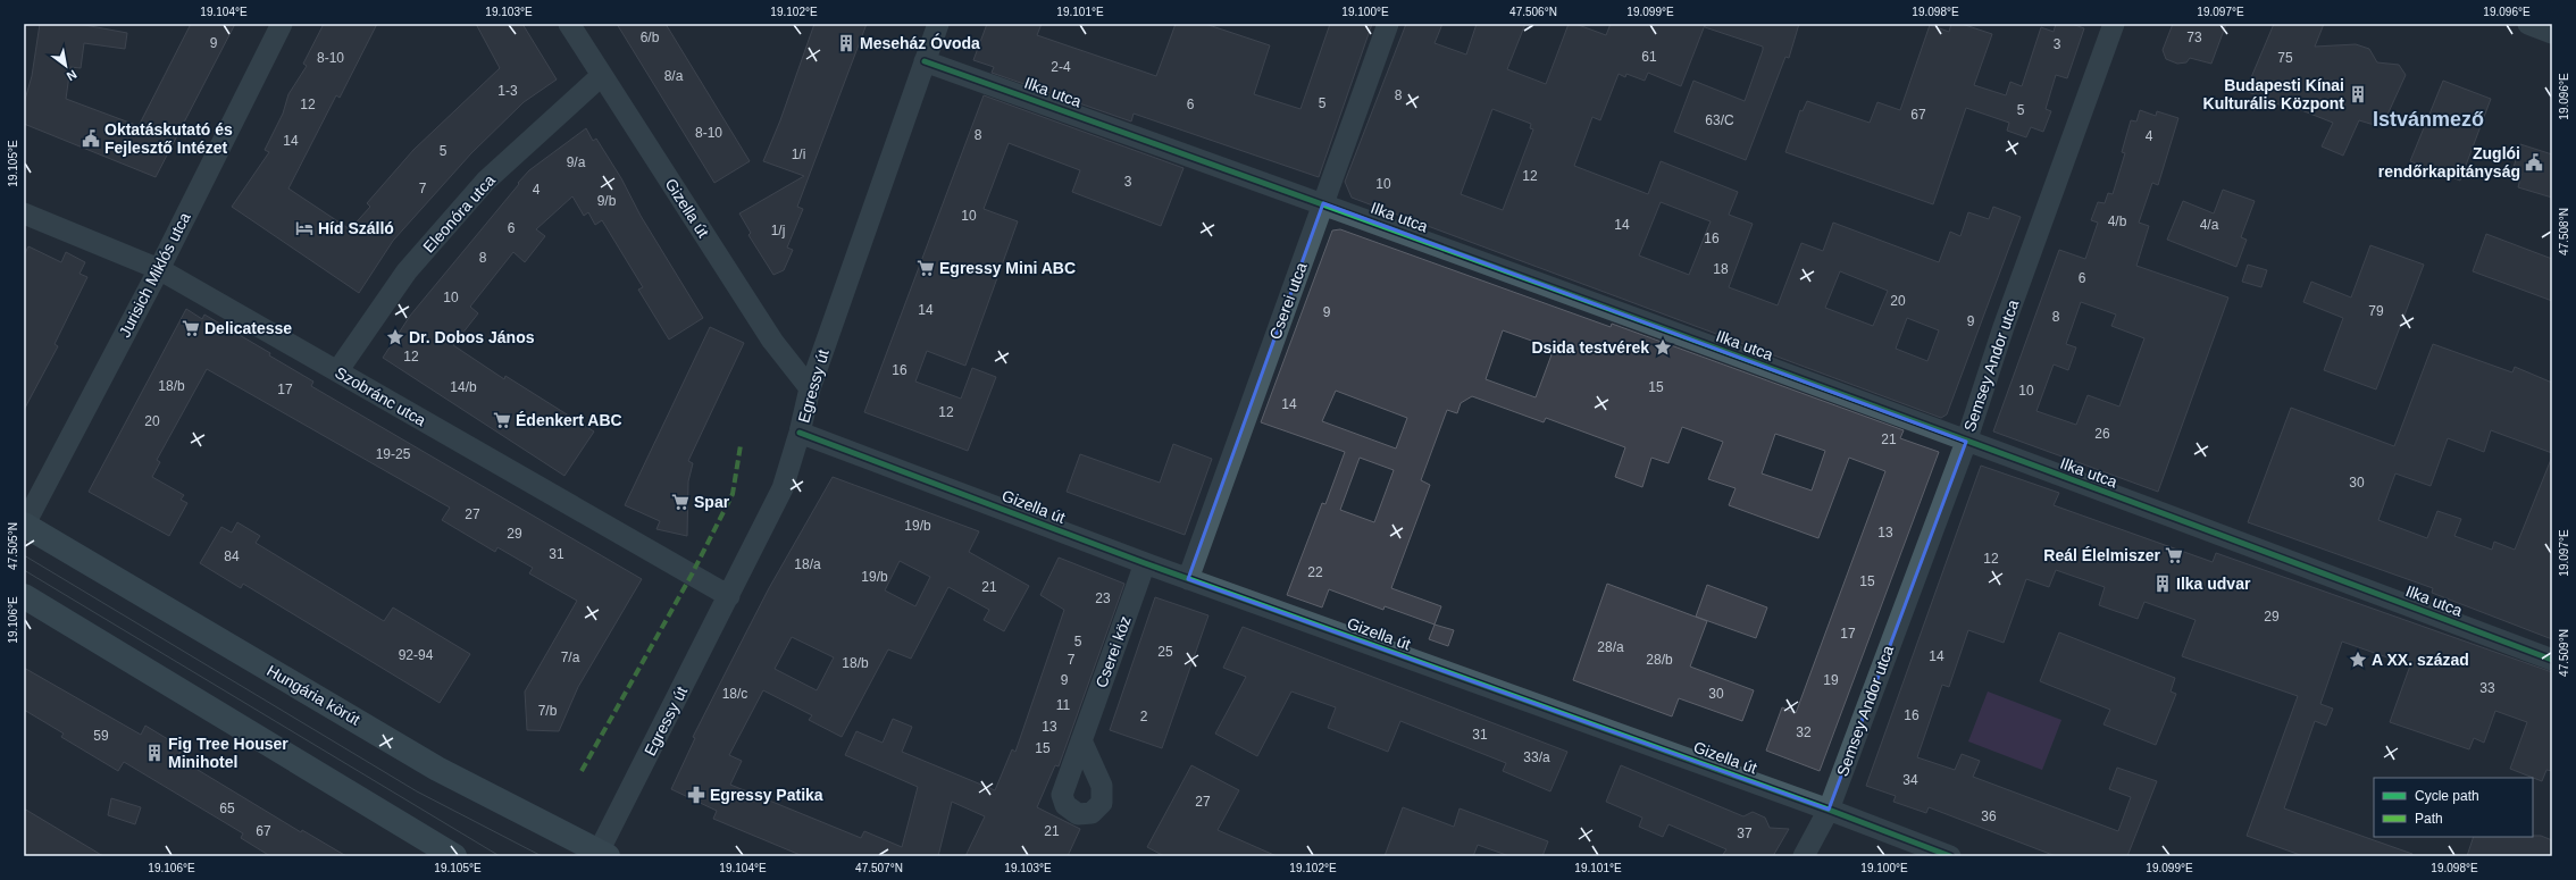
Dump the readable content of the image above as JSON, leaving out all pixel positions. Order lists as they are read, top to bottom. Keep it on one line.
{"streets":{"main road":["Hungária körút"],"street":["Ilka utca","Gizella út","Eleonóra utca","Jurisich Miklós utca","Cserei utca","Semsey Andor utca","Egressy út","Szobránc utca","Cserei köz"]},"crossings":[["Ilka utca","Cserei utca"],["Ilka utca","Semsey Andor utca"],["Ilka utca","Egressy út"],["Gizella út","Eleonóra utca"],["Gizella út","Cserei utca"],["Gizella út","Semsey Andor utca"],["Gizella út","Egressy út"],["Gizella út","Cserei köz"],["Eleonóra utca","Szobránc utca"],["Jurisich Miklós utca","Szobránc utca"],["Jurisich Miklós utca","Hungária körút"],["Egressy út","Szobránc utca"],["Egressy út","Hungária körút"]],"districts":["Istvánmező"],"places":{"building":["Meseház Óvoda","Budapesti Kínai Kulturális Központ","Ilka udvar","Fig Tree Houser Minihotel"],"public building":["Oktatáskutató és Fejlesztő Intézet","Zuglói rendőrkapitányság"],"hotel":["Híd Szálló"],"supermarket":["Egressy Mini ABC","Delicatesse","Édenkert ABC","Spar","Reál Élelmiszer"],"place":["Dr. Dobos János","Dsida testvérek","A XX. század"],"pharmacy":["Egressy Patika"]},"house_numbers":["6/b","73","9","3","61","8-10","75","2-4","8/a","1-3","8","5","12","6","5","67","63/C","8-10","8","4","14","5","1/i","9/a","12","3","10","7","4","9/b","10","4/b","14","4/a","6","1/j","16","8","18","6","10","20","14","79","9","8","9","12","16","18/b","14/b","15","17","10","14","12","20","26","21","19-25","30","27","19/b","13","29","31","84","12","18/a","22","19/b","15","21","23","29","17","5","28/a","25","92-94","14","7/a","7","28/b","18/b","9","19","33","18/c","30","11","7/b","16","2","13","32","31","59","15","33/a","34","27","65","36","67","21","37"],"legend":["Cycle path","Path"],"north":"bottom right","coordinates":["19.104°E","19.103°E","19.102°E","19.101°E","19.100°E","47.506°N","19.099°E","19.098°E","19.097°E","19.096°E","19.105°E","47.508°N","47.505°N","19.106°E","47.509°N","47.507°N"]}
